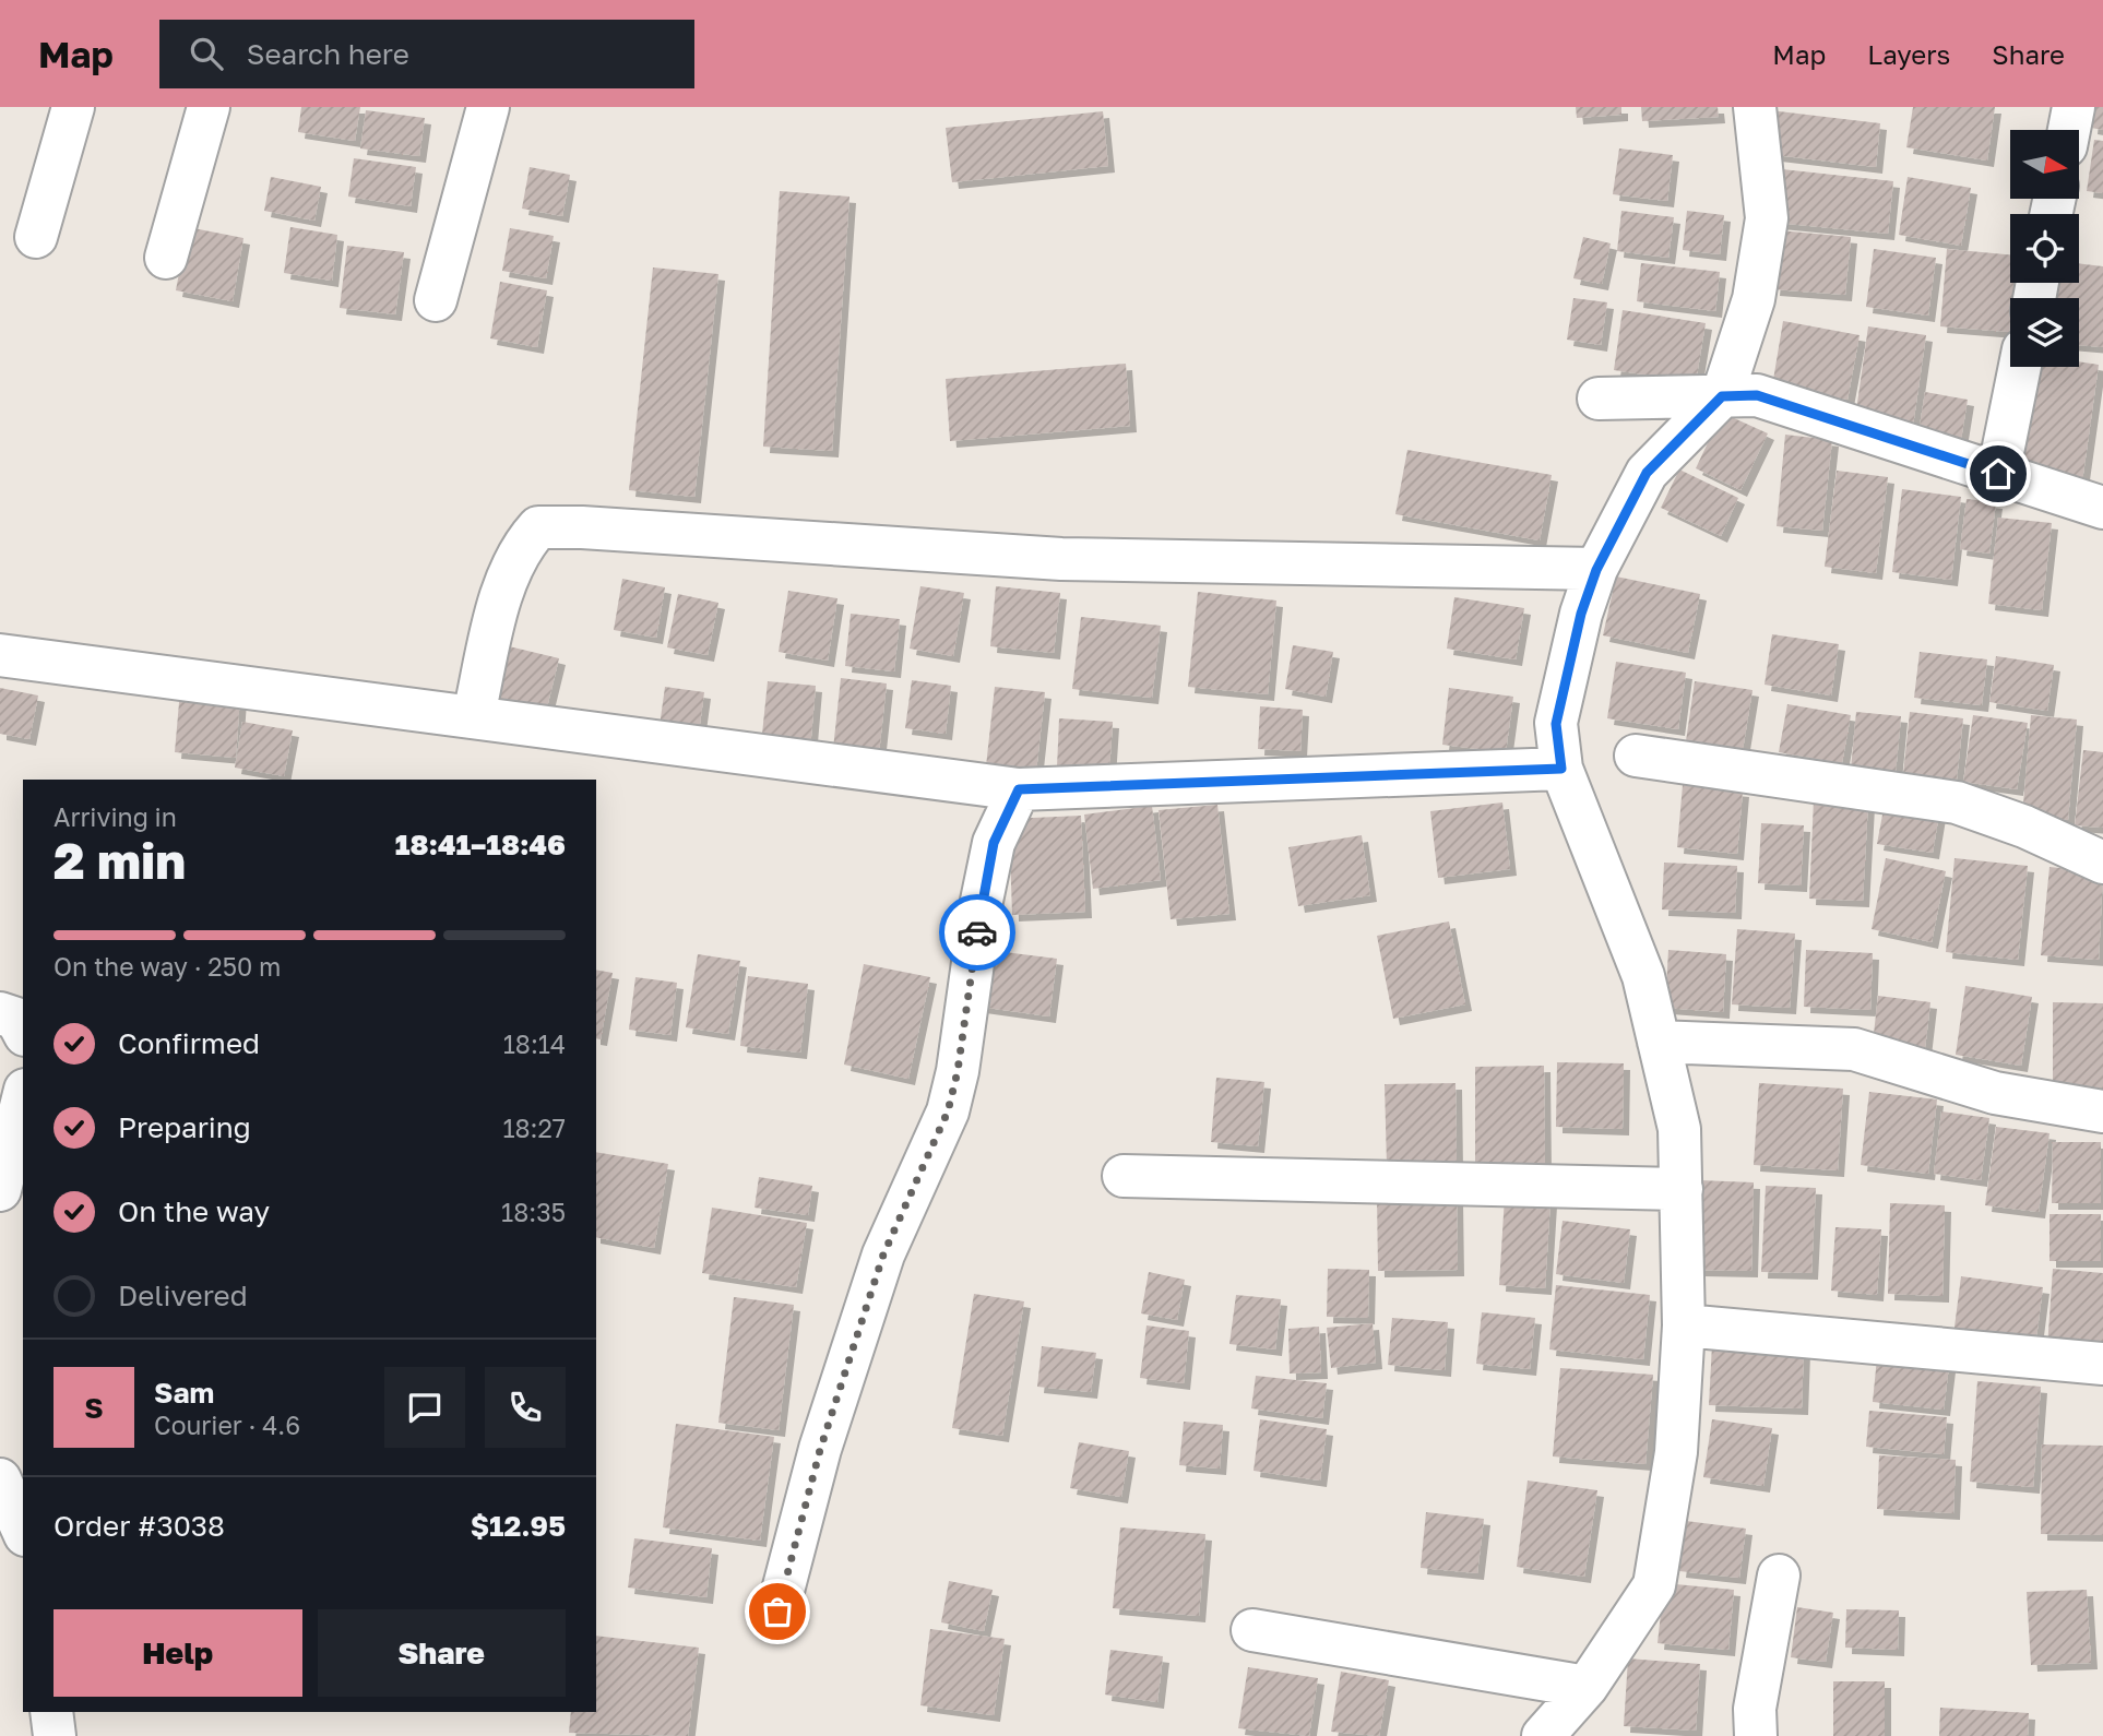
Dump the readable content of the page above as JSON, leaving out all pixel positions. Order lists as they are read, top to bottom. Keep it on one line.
{"north":"right","page":{"header":"Map","search":"Search here","nav":["Map","Layers","Share"],"heading":["2 min","Arriving in","18:41–18:46"],"panel":["Sam","Courier · 4.6","Order #3038","$12.95"],"bar":"On the way · 250 m","list":[["Confirmed","18:14"],["Preparing","18:27"],["On the way","18:35"],"Delivered"],"round":"S","buttons":["Help","Share"]}}
